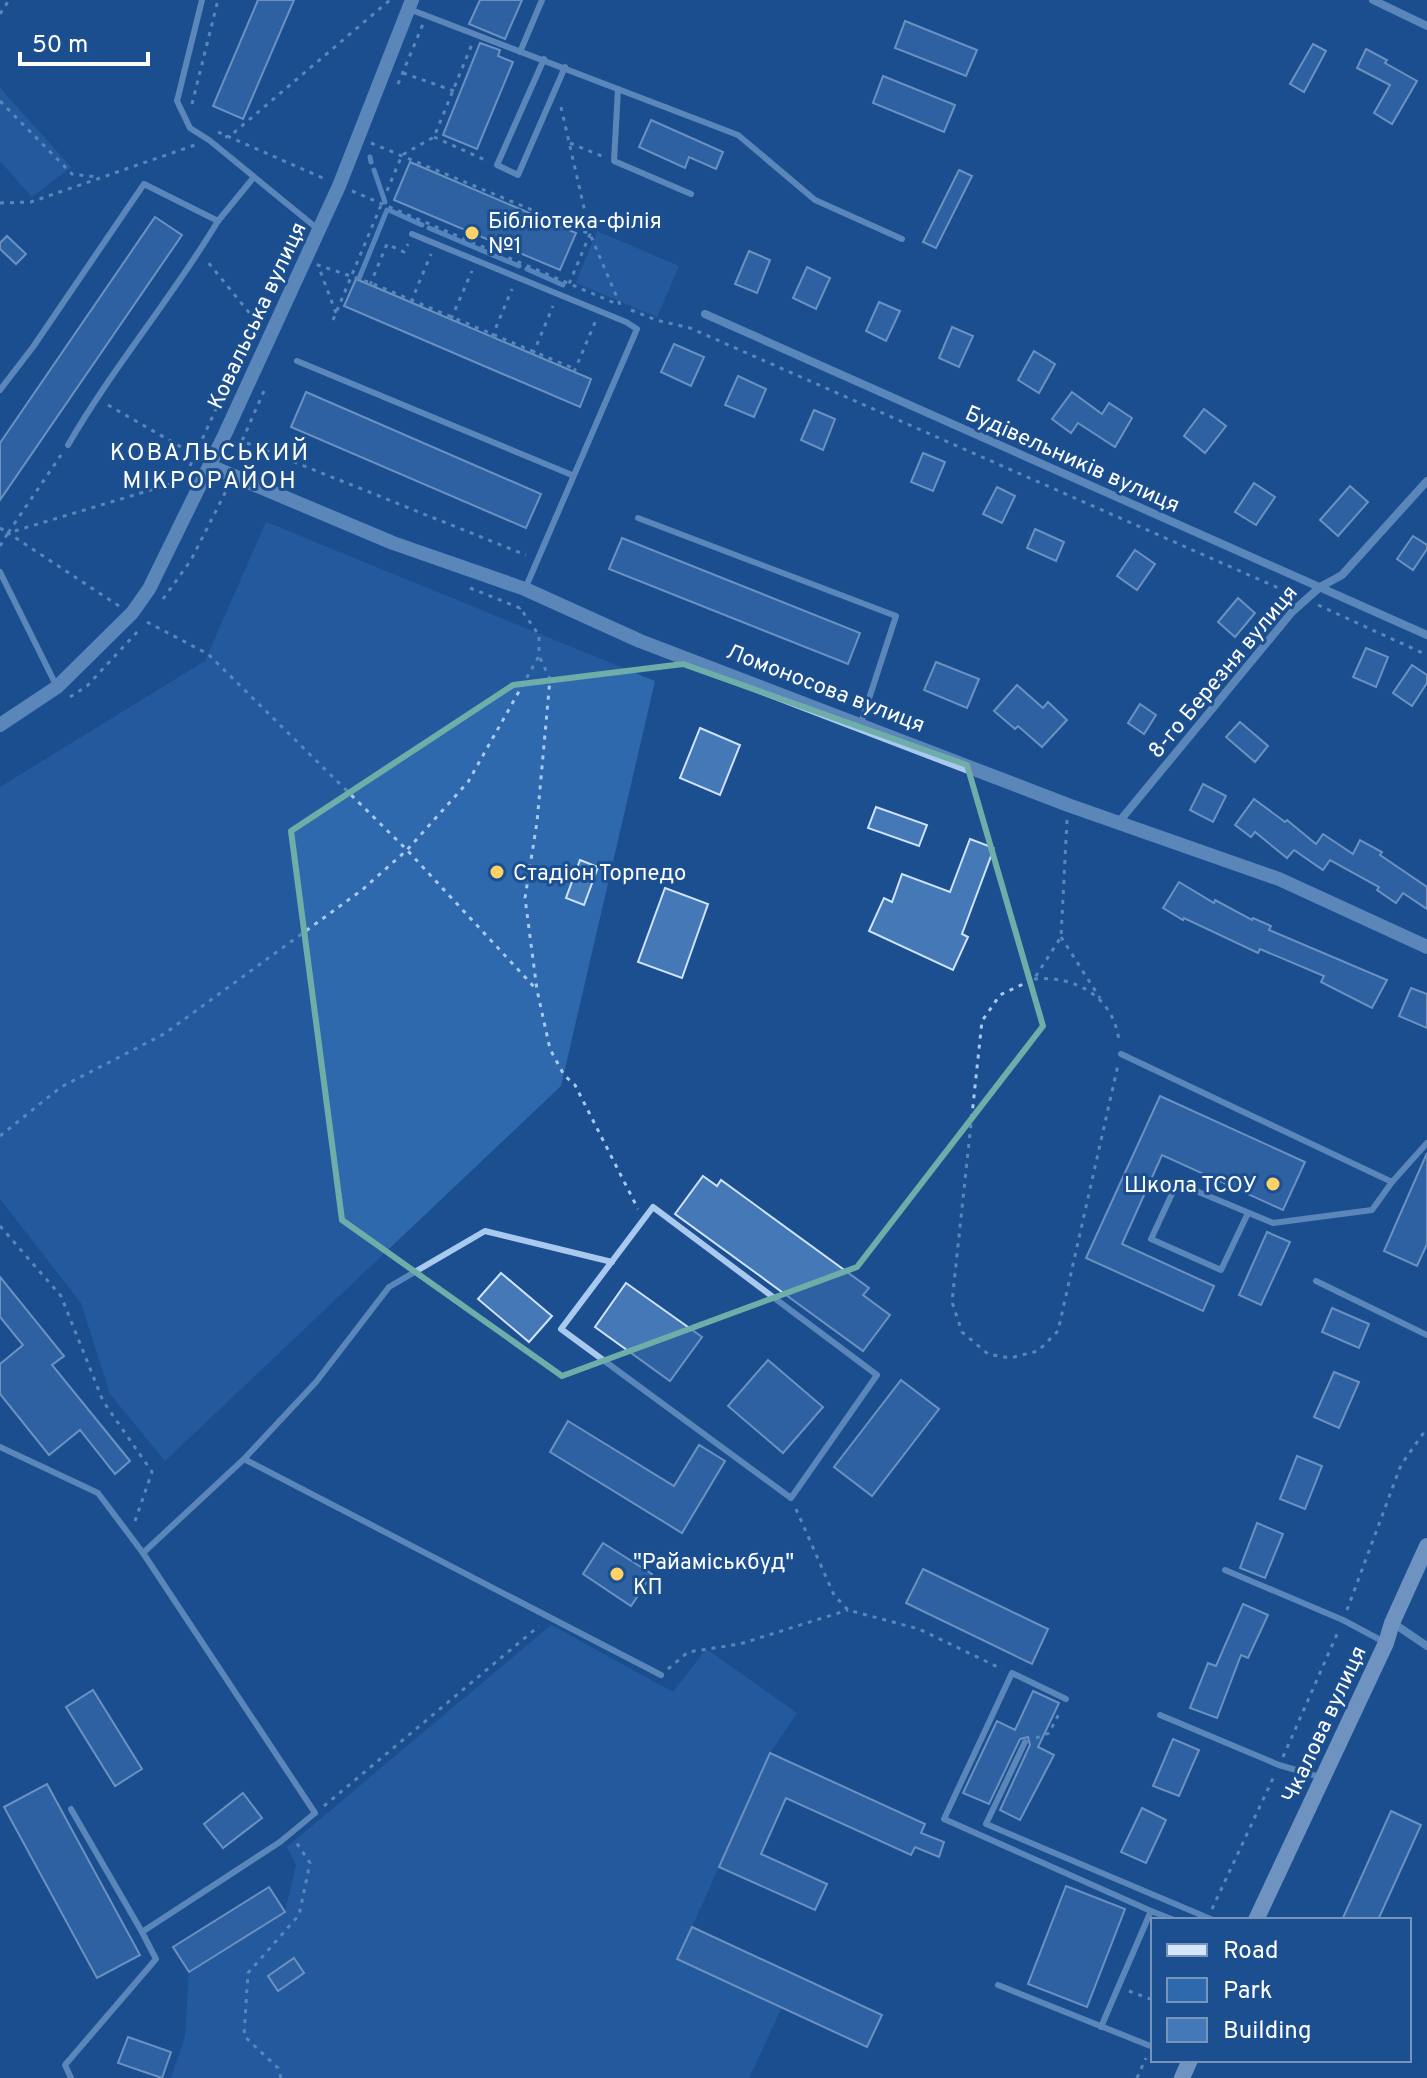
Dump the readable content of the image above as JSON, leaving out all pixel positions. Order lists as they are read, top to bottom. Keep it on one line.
{"streets":{"main road":["Чкалова вулиця"],"street":["Ковальська вулиця","Будівельників вулиця","8-го Березня вулиця","Ломоносова вулиця"]},"crossings":[["Ковальська вулиця","Ломоносова вулиця"],["Будівельників вулиця","8-го Березня вулиця"],["8-го Березня вулиця","Ломоносова вулиця"]],"districts":["КОВАЛЬСЬКИЙ МІКРОРАЙОН"],"places":["Бібліотека-філія №1","Стадіон Торпедо","Школа ТСОУ","\"Райаміськбуд\" КП"],"legend":["Road","Park","Building"],"scale_bar":"50 m"}
